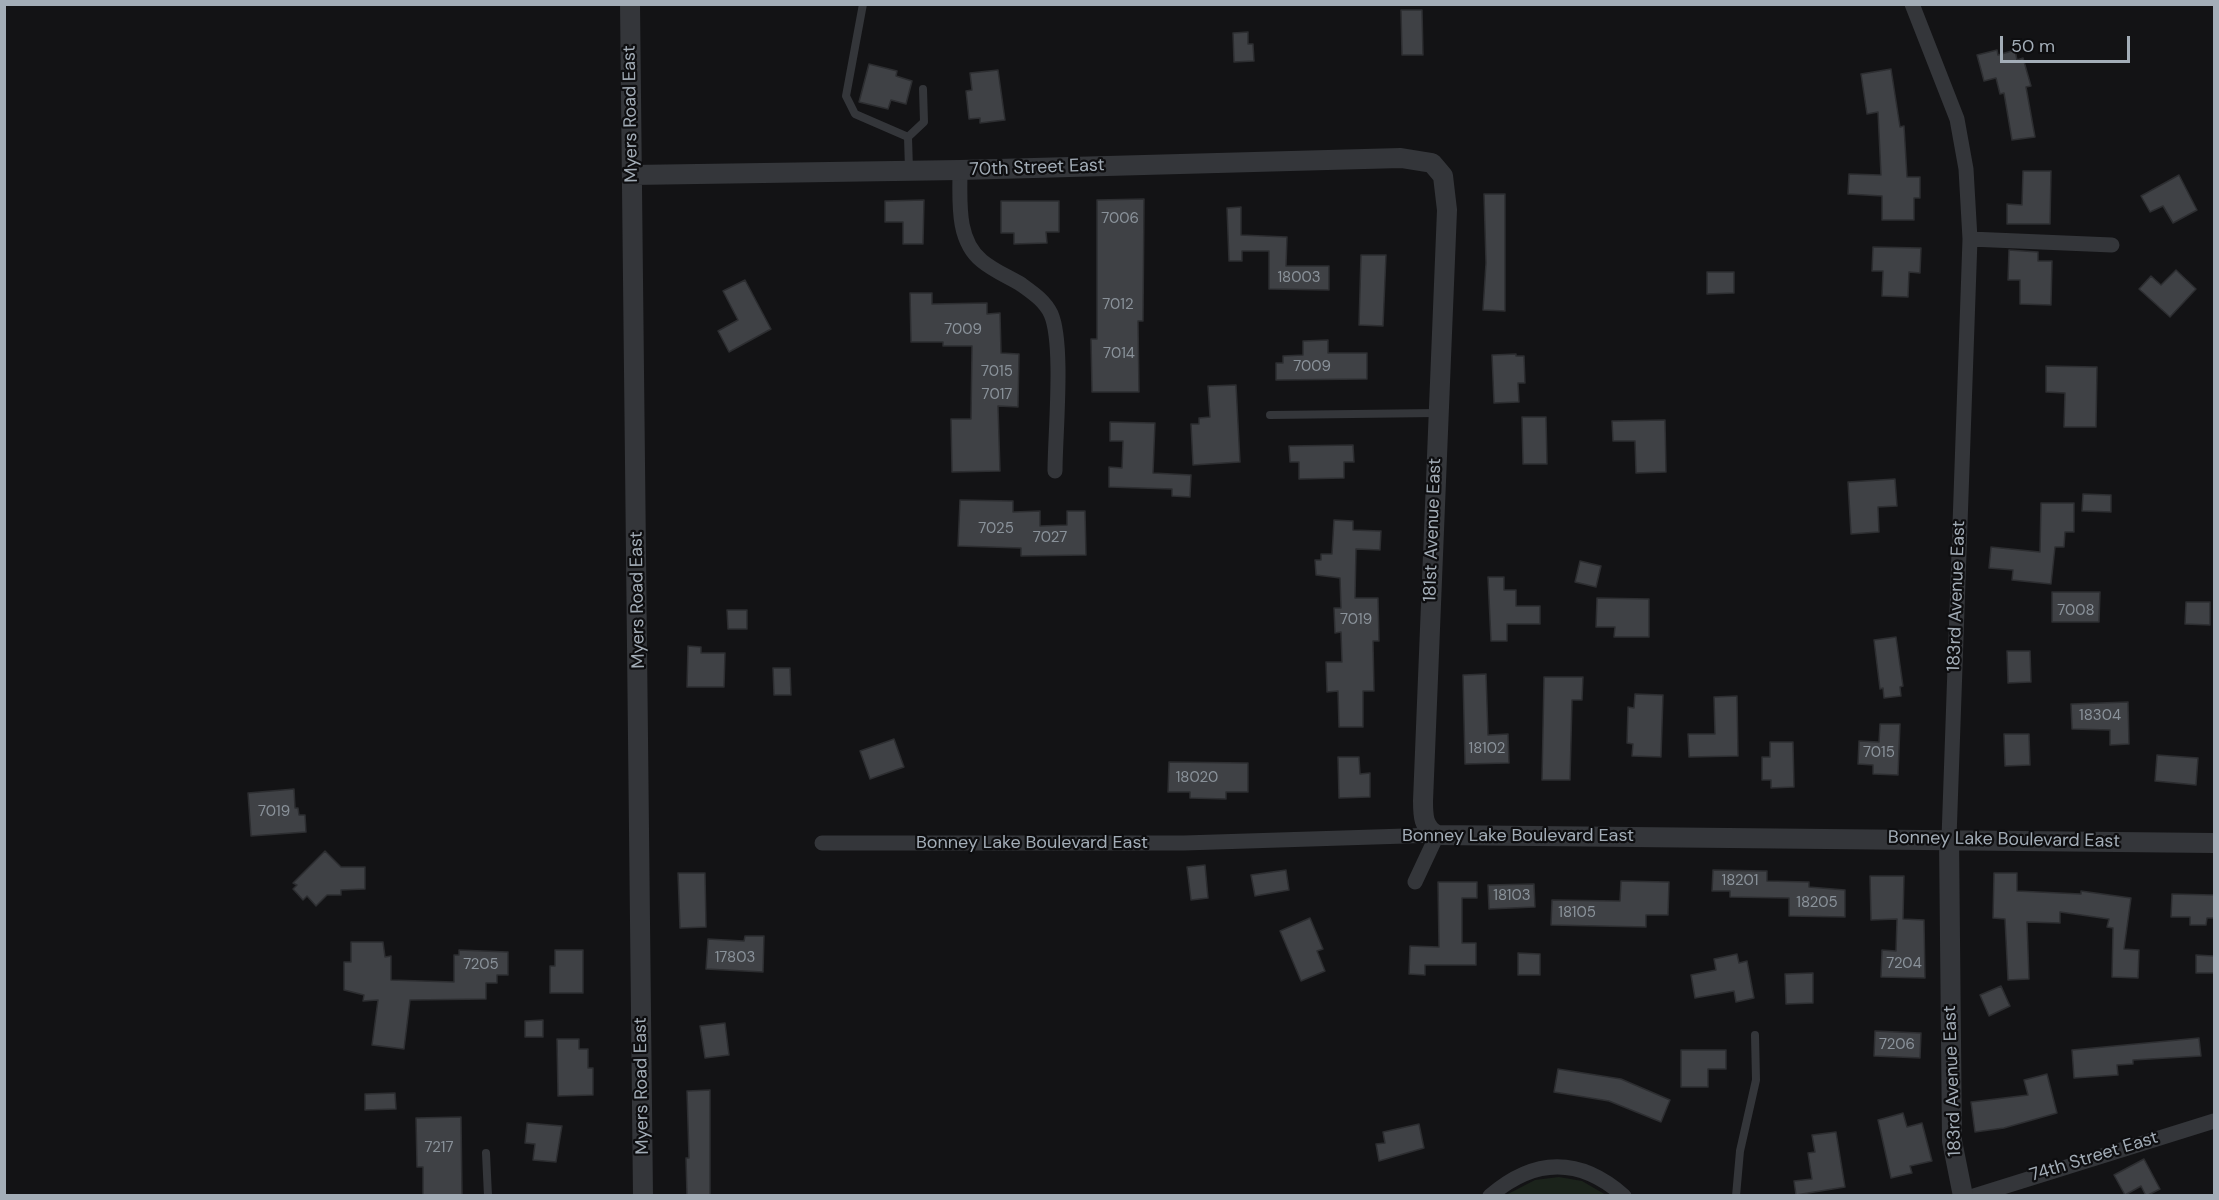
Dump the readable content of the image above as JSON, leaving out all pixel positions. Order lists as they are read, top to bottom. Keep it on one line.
{"streets":{"street":["Myers Road East","70th Street East","181st Avenue East","183rd Avenue East","Bonney Lake Boulevard East","74th Street East"]},"crossings":[["Myers Road East","70th Street East"],["70th Street East","181st Avenue East"],["181st Avenue East","Bonney Lake Boulevard East"],["183rd Avenue East","Bonney Lake Boulevard East"]],"house_numbers":["7006","18003","7012","7009","7014","7009","7015","7017","7025","7027","7008","7019","18304","18102","7015","18020","7019","18201","18103","18205","18105","17803","7204","7205","7206","7217"],"scale_bar":"50 m"}
